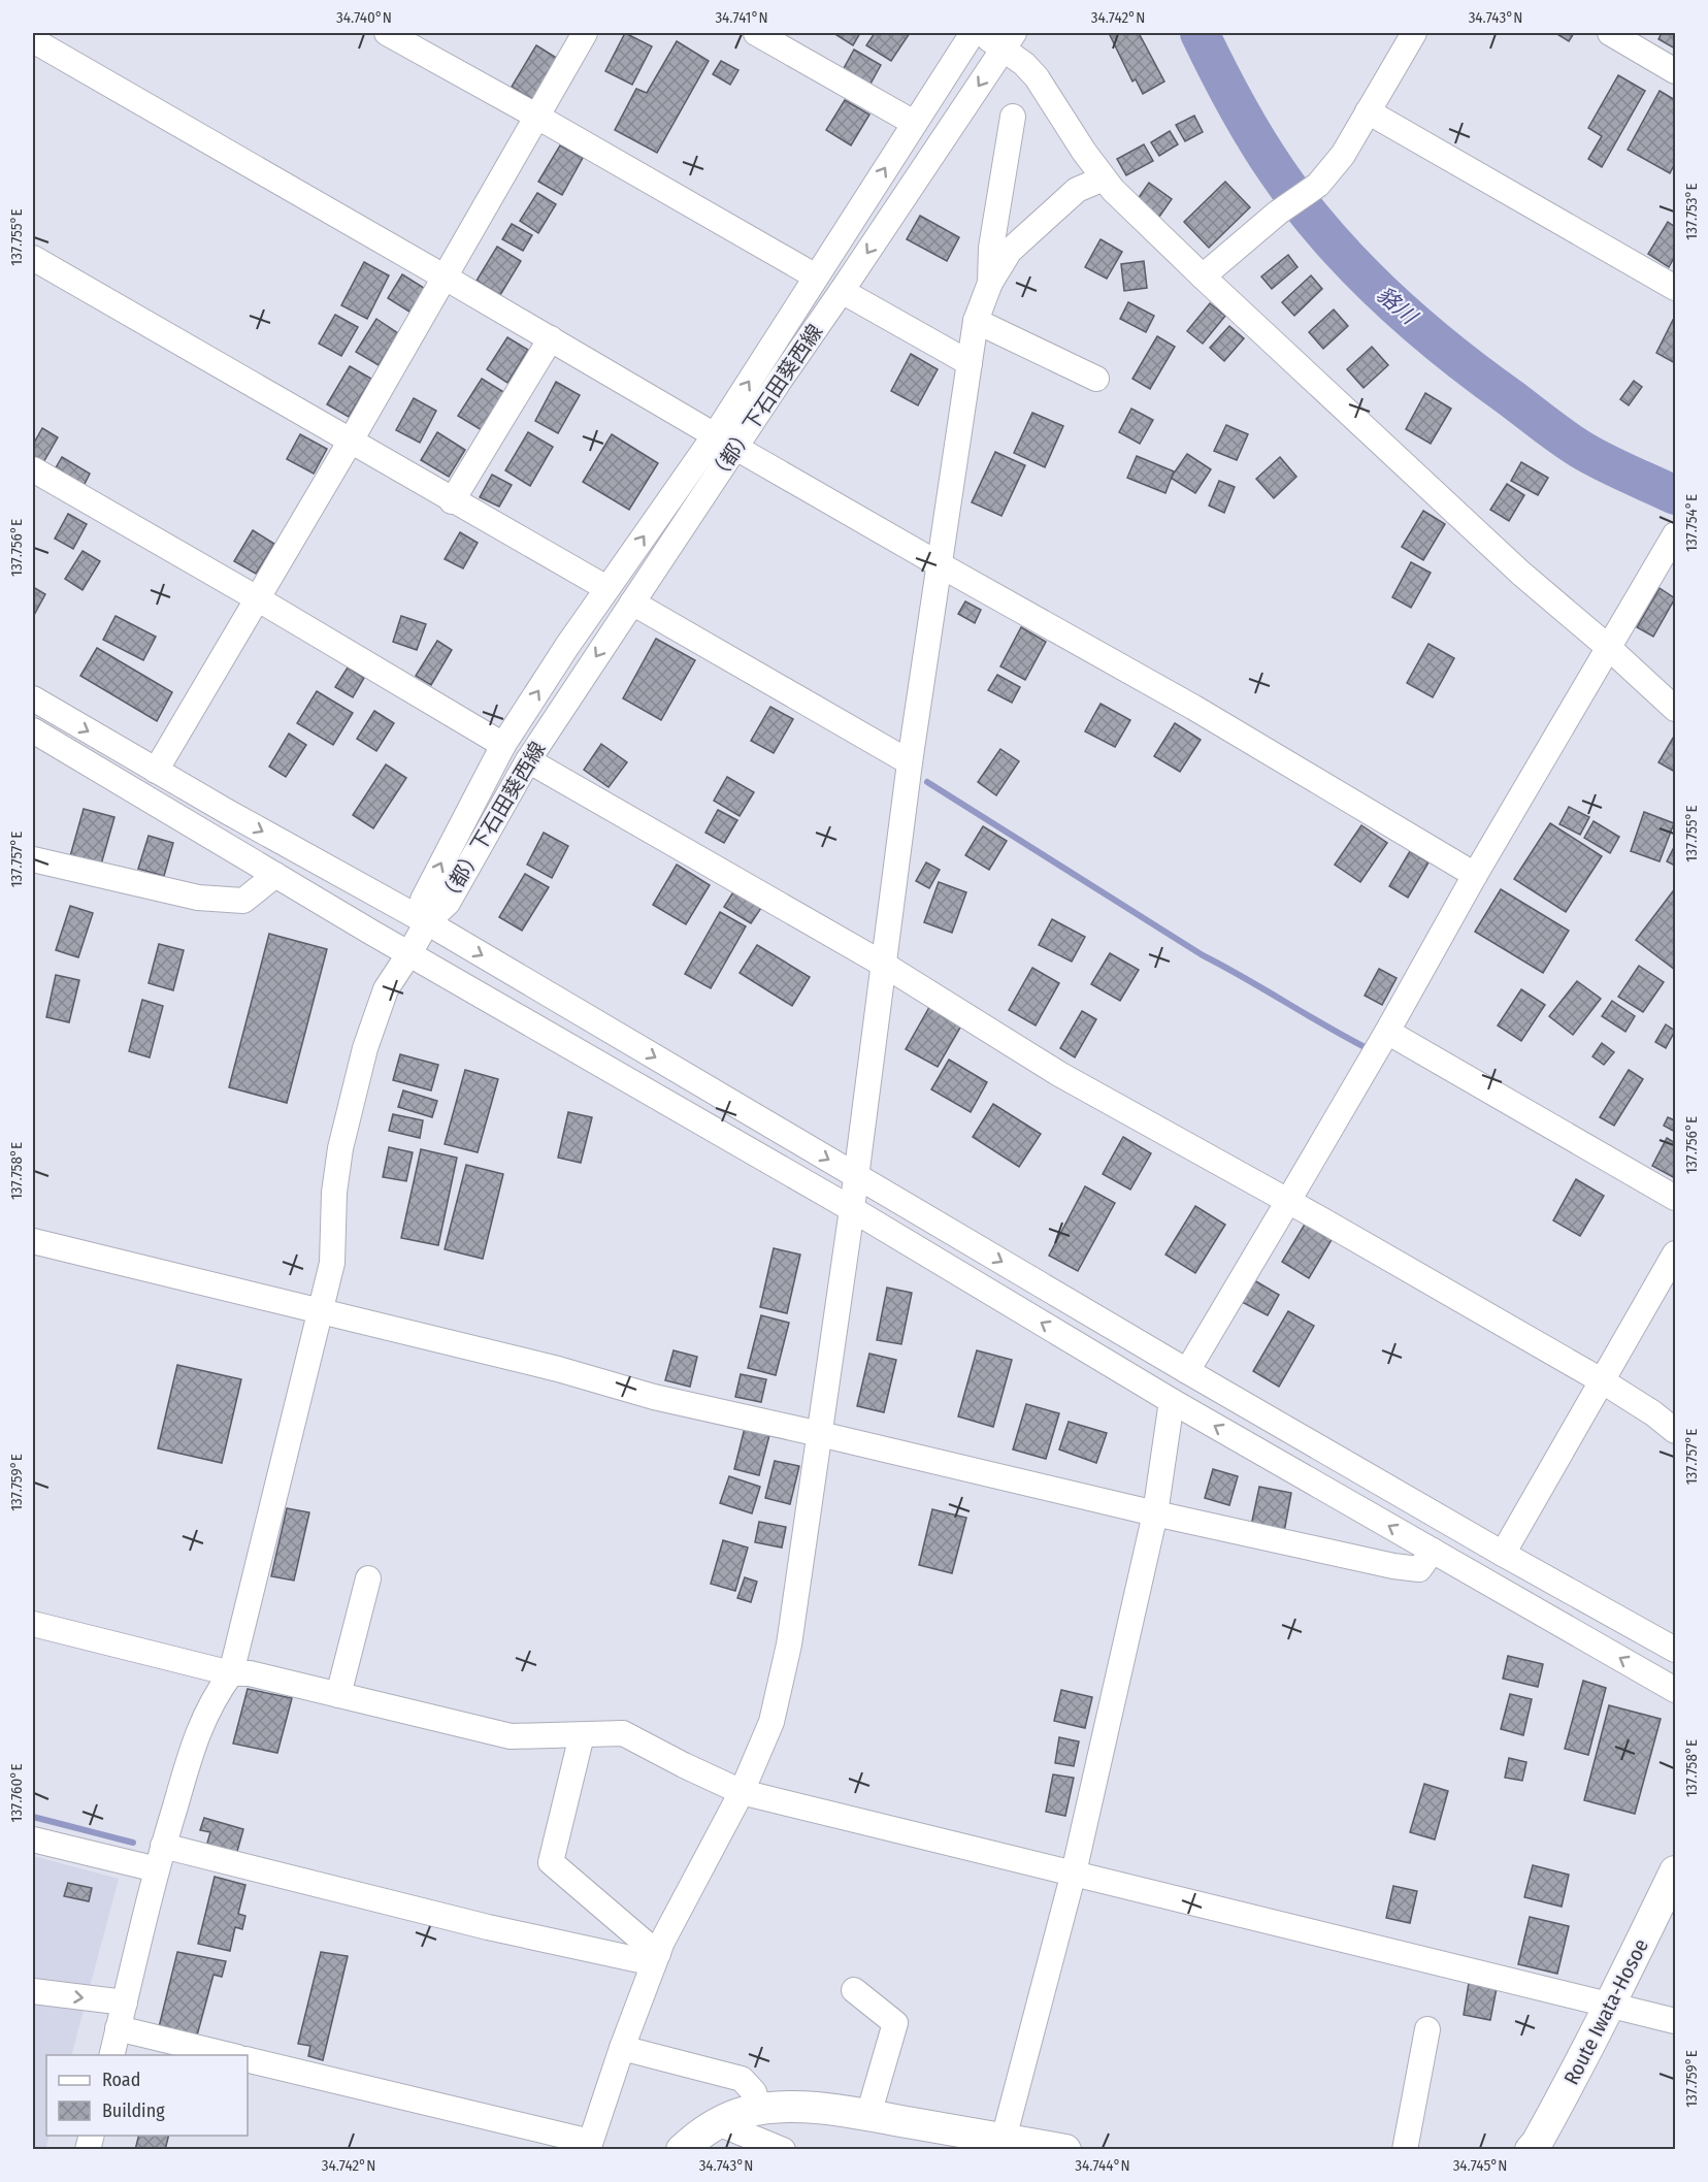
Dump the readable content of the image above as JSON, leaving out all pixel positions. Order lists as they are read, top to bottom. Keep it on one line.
{"streets":{"main road":["Route Iwata-Hosoe"],"street":["（都）下石田葵西線"]},"water":["貉川"],"legend":["Road","Building"],"coordinates":["34.740°N","34.741°N","34.742°N","34.743°N","137.753°E","137.755°E","137.754°E","137.756°E","137.757°E","137.758°E","137.759°E","137.760°E","34.744°N","34.745°N"]}
